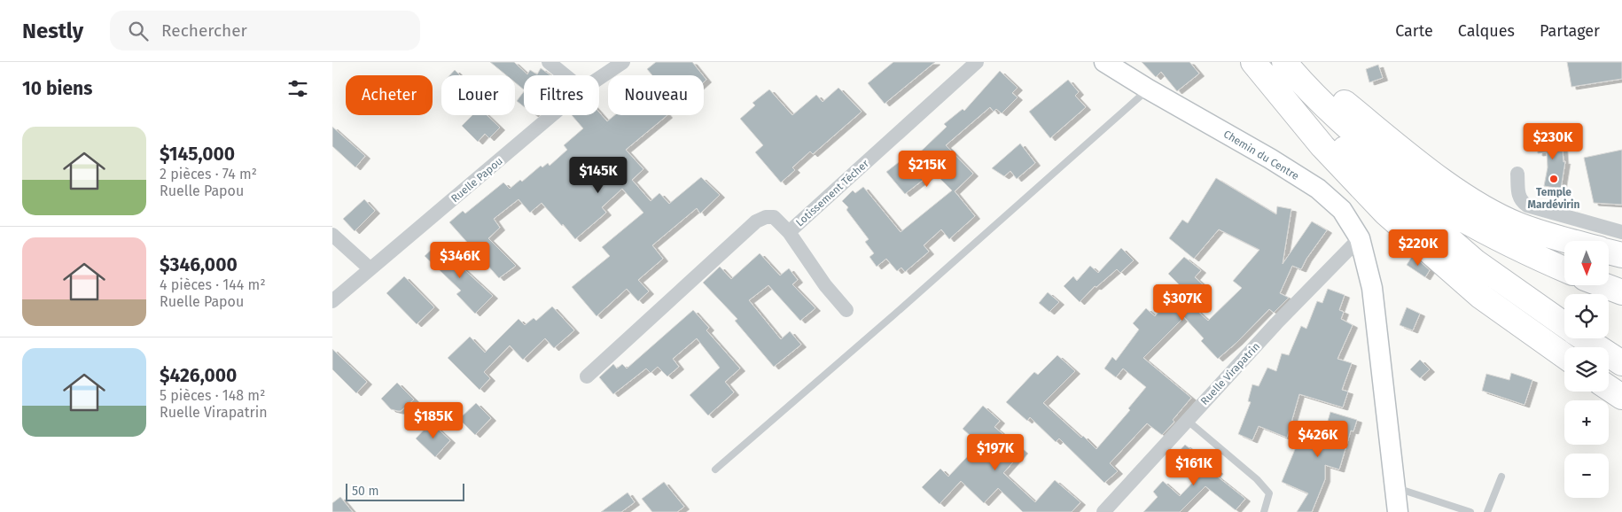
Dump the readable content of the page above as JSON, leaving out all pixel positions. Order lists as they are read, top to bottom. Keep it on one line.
{"streets":{"street":["Chemin du Centre","Ruelle Papou","Lotissement Técher","Ruelle Virapatrin"]},"crossings":[["Chemin du Centre","Ruelle Virapatrin"]],"places":["Temple Mardévirin"],"scale_bar":"50 m","north":"bottom","page":{"header":"Nestly","search":"Rechercher","nav":["Carte","Calques","Partager"],"heading":"10 biens","chip":["Acheter","Louer","Filtres","Nouveau"],"list":[{"name":"$145,000","note":"2 pièces · 74 m² · Ruelle Papou"},{"name":"$346,000","note":"4 pièces · 144 m² · Ruelle Papou"},{"name":"$426,000","note":"5 pièces · 148 m² · Ruelle Virapatrin"}],"price":["$230K","$215K","$145K","$220K","$346K","$307K","$185K","$426K","$197K","$161K"],"map_buttons":["+","−"],"scale":"50 m"}}
